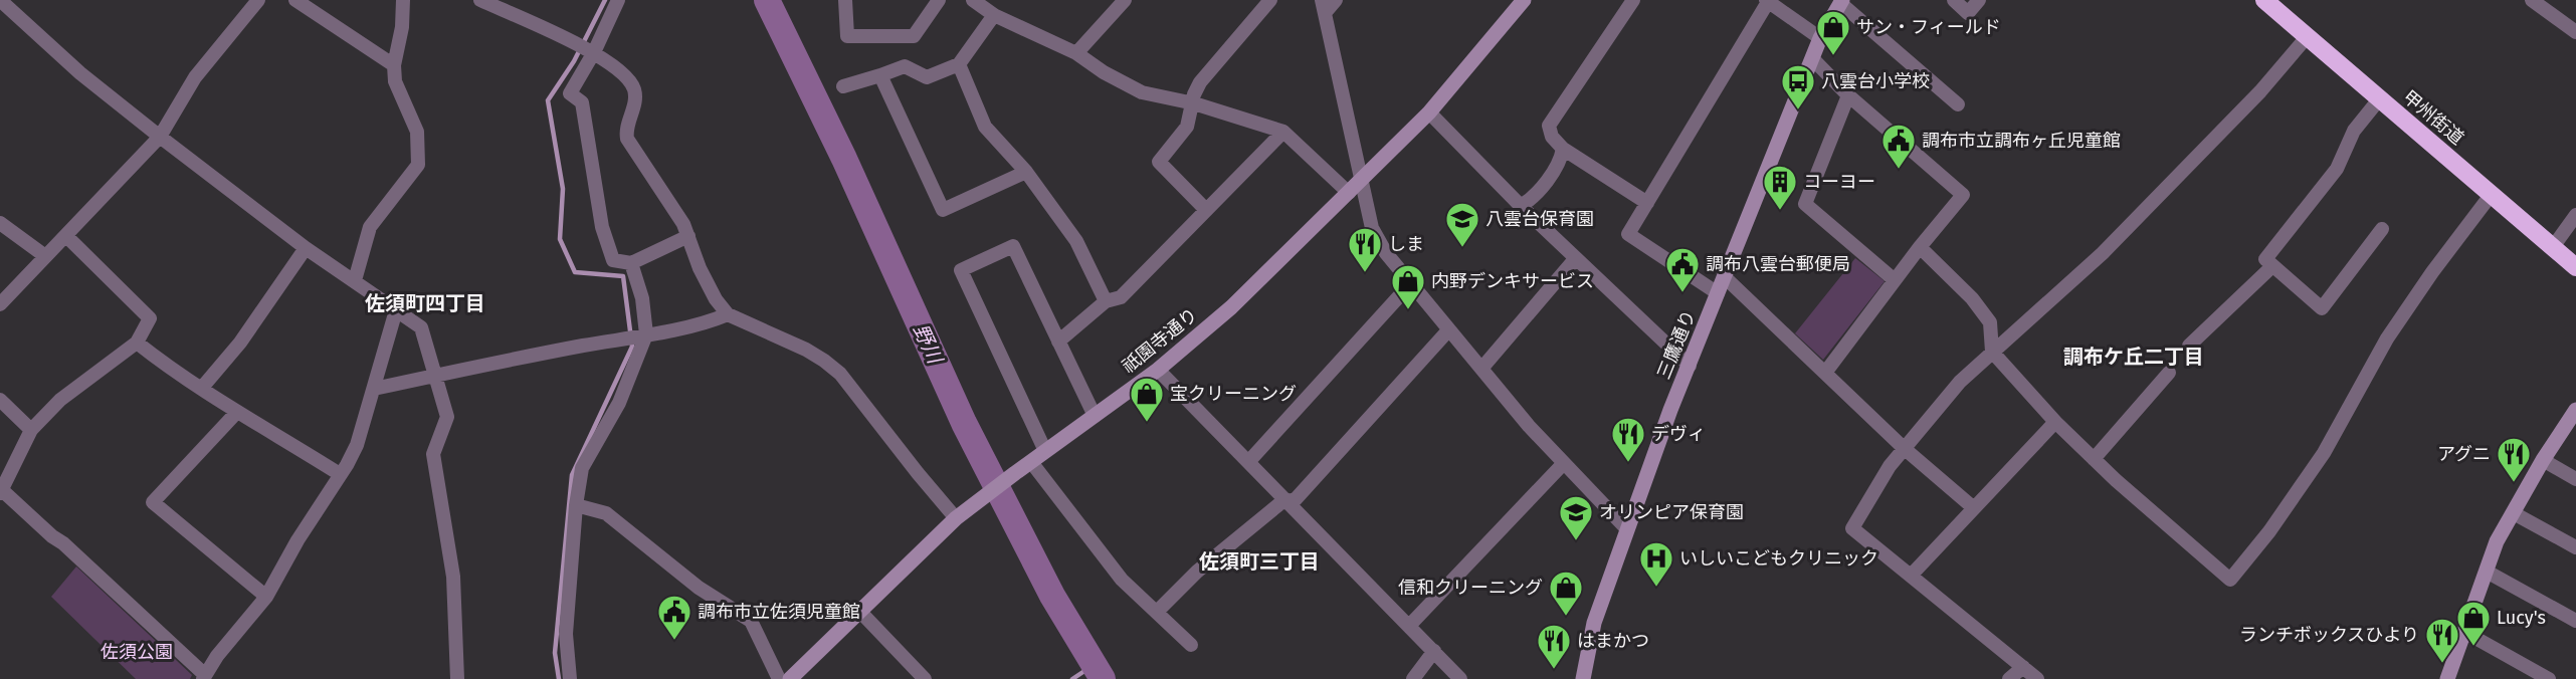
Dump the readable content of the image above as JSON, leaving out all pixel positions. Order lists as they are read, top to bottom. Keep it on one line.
{"streets":{"highway":["甲州街道"],"street":["祇園寺通り","三鷹通り"]},"districts":["佐須町四丁目","調布ケ丘二丁目","佐須町三丁目"],"water":["野川"],"parks":["佐須公園"],"places":{"shop":["サン・フィールド","内野デンキサービス","宝クリーニング","信和クリーニング","Lucy's"],"bus stop":["八雲台小学校"],"public building":["調布市立調布ヶ丘児童館","調布八雲台郵便局","調布市立佐須児童館"],"building":["コーヨー"],"school or university":["八雲台保育園","オリンピア保育園"],"restaurant":["しま","デヴィ","アグニ","ランチボックスひより","はまかつ"],"hospital":["いしいこどもクリニック"]}}
